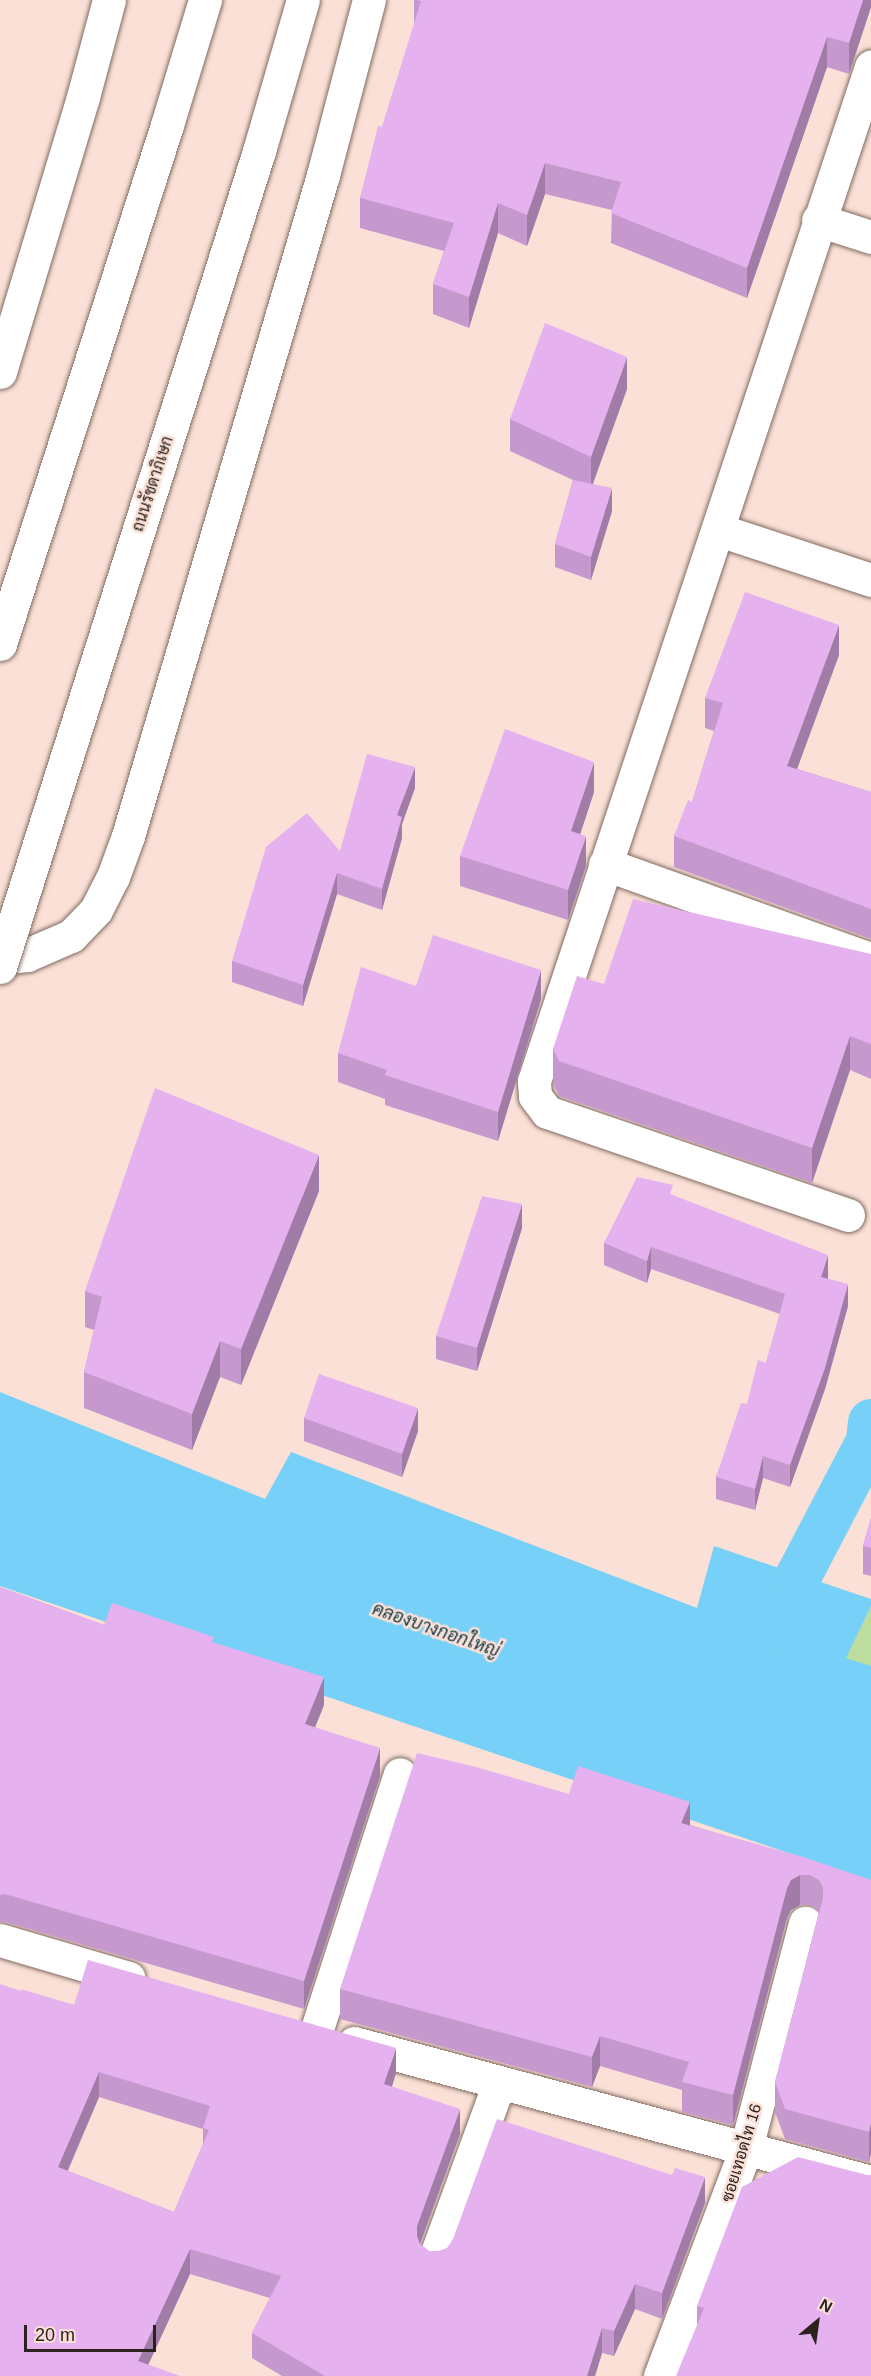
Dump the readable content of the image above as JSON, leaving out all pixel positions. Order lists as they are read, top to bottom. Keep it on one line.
{"streets":{"street":["ถนนรัชดาภิเษก","ซอยเทอดไท 16"]},"water":["คลองบางกอกใหญ่"],"scale_bar":"20 m","north":"top right"}
